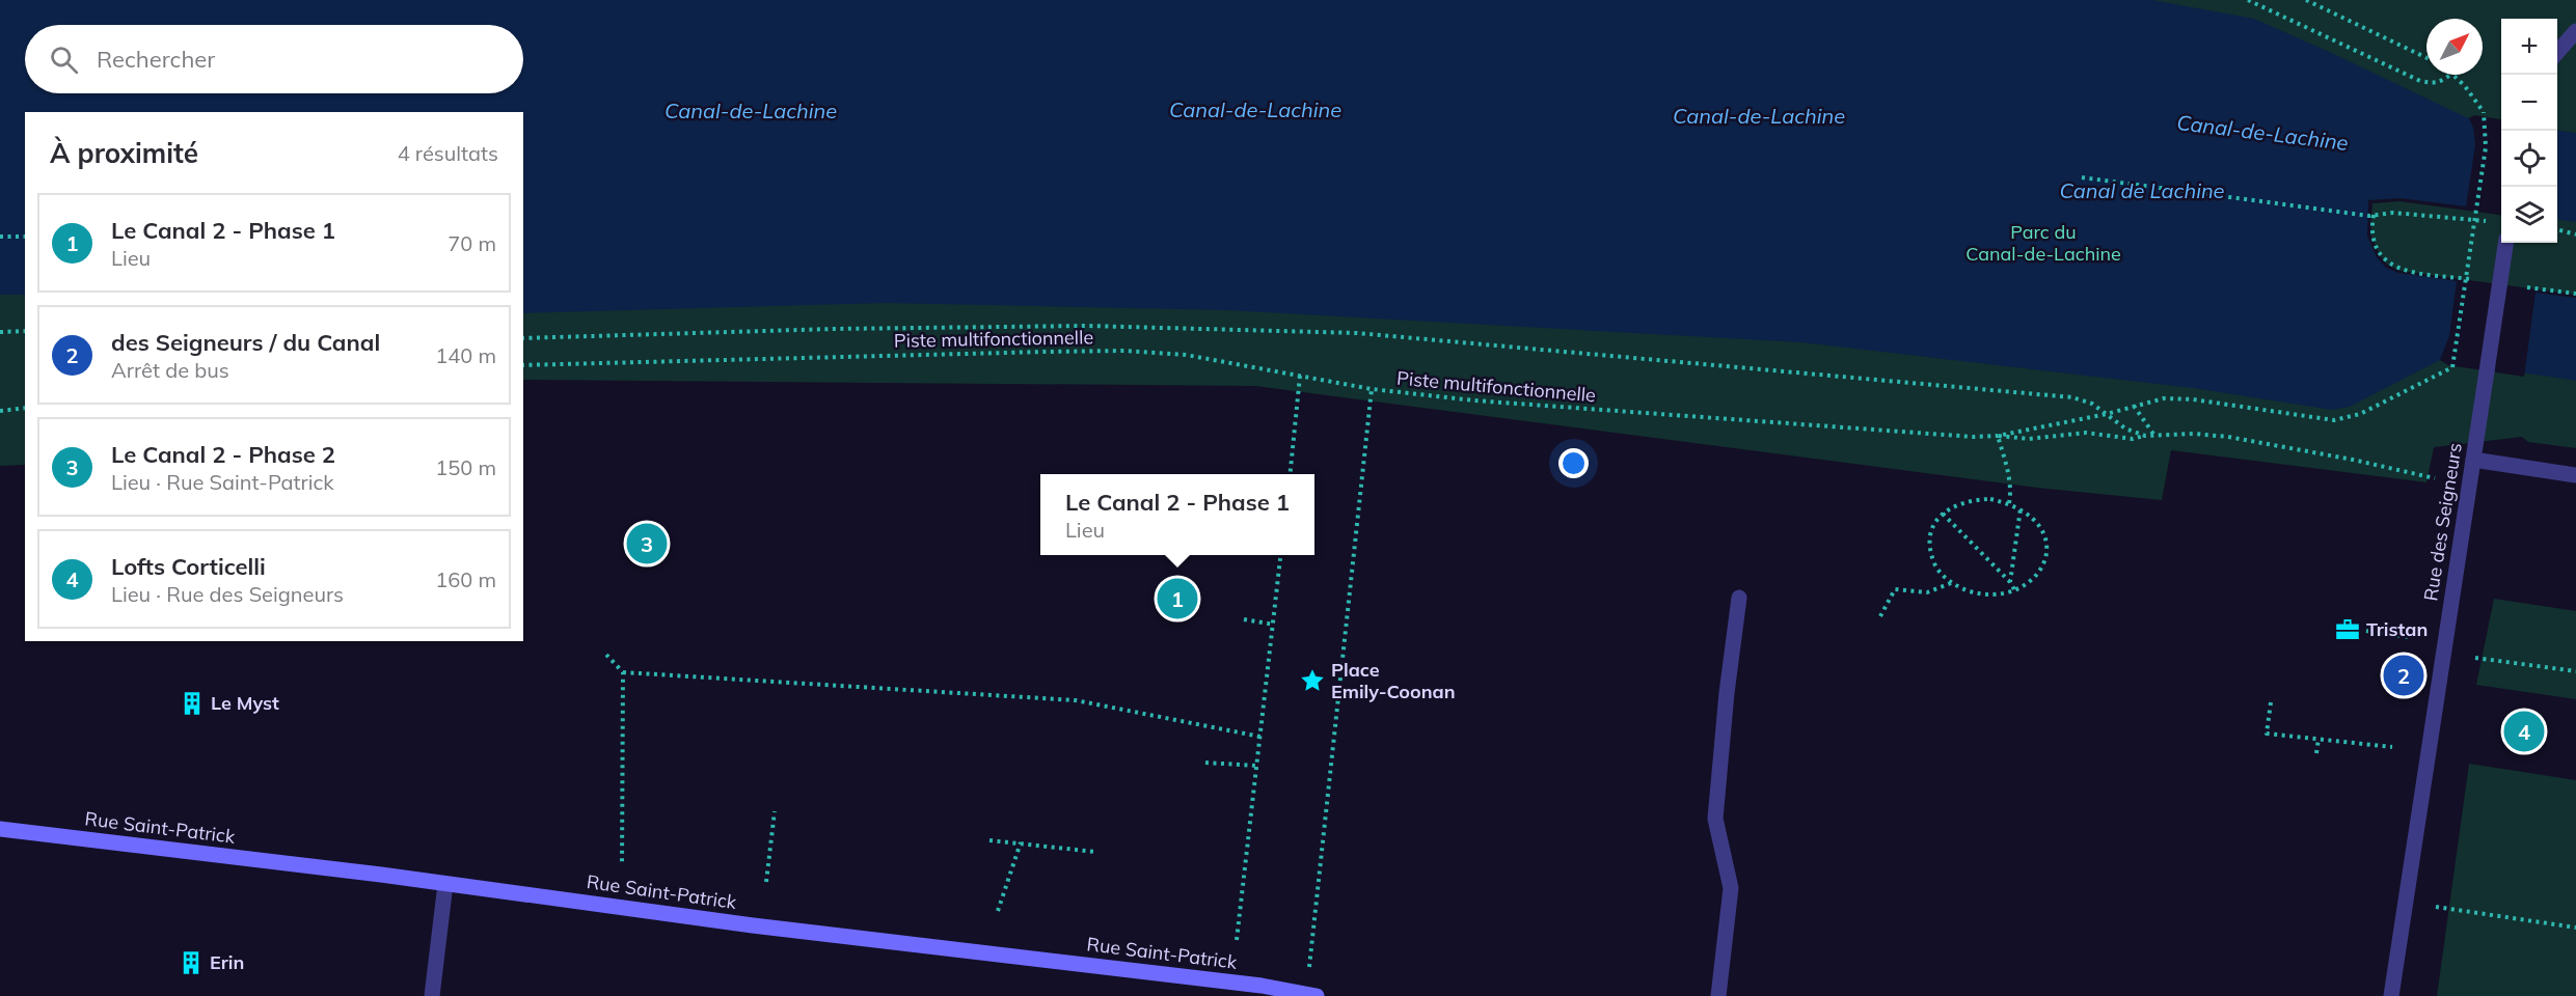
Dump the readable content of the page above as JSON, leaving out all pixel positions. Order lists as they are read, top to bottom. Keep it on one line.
{"streets":{"main road":["Rue Saint-Patrick"],"street":["Rue des Seigneurs"],"path":["Piste multifonctionnelle"]},"water":["Canal-de-Lachine","Canal de Lachine"],"parks":["Parc du Canal-de-Lachine"],"places":{"office":["Tristan"],"place":["Place Emily-Coonan"],"building":["Le Myst","Erin"]},"north":"top right","page":{"map_buttons":["+","−"],"search":"Rechercher","heading":["À proximité","4 résultats"],"list":[{"mark":"1","name":"Le Canal 2 - Phase 1","note":"Lieu","value":"70 m"},{"mark":"2","name":"des Seigneurs / du Canal","note":"Arrêt de bus","value":"140 m"},{"mark":"3","name":"Le Canal 2 - Phase 2","note":"Lieu · Rue Saint-Patrick","value":"150 m"},{"mark":"4","name":"Lofts Corticelli","note":"Lieu · Rue des Seigneurs","value":"160 m"}],"popup":["Le Canal 2 - Phase 1","Lieu"],"pins":["3","1","2","4"]}}
